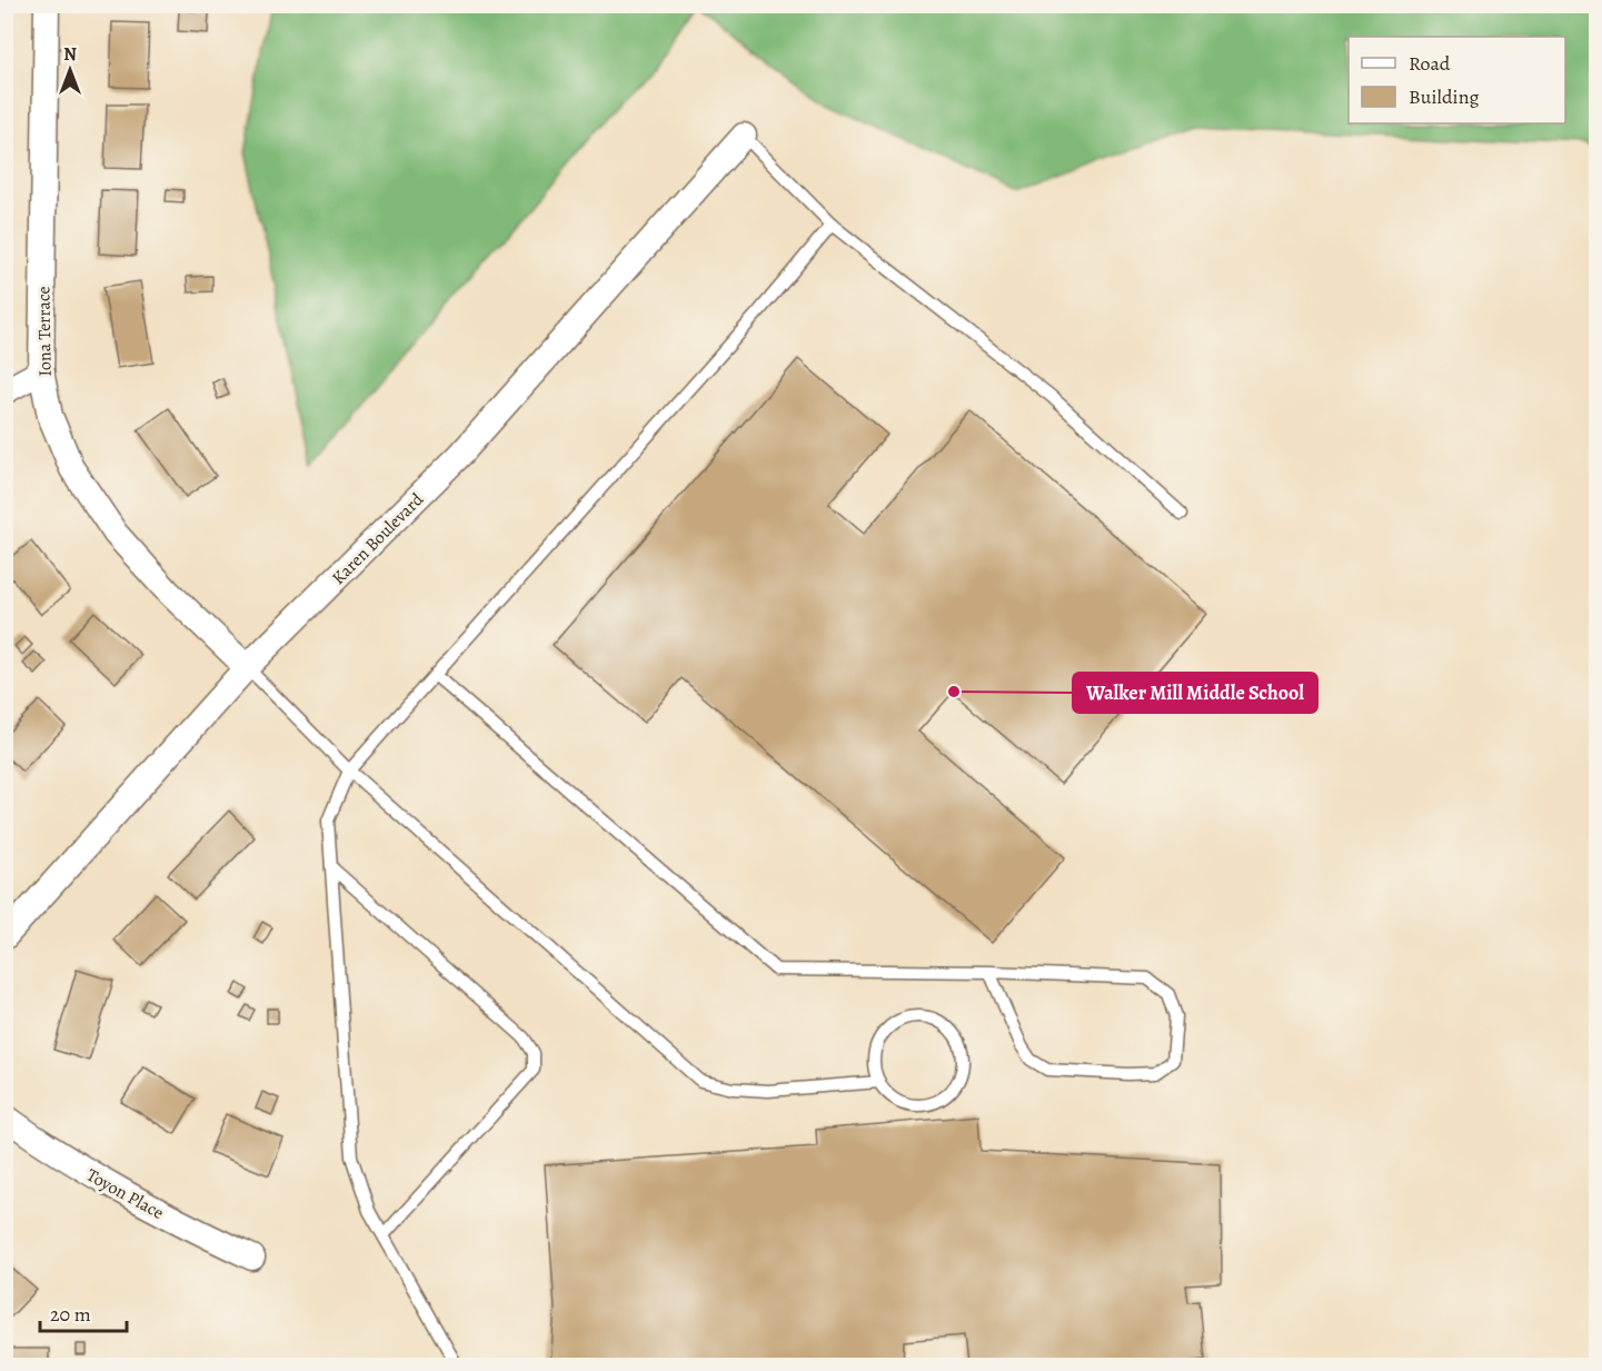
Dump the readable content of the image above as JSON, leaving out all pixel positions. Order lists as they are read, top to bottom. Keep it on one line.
{"streets":{"street":["Iona Terrace","Karen Boulevard","Toyon Place"]},"crossings":[["Iona Terrace","Karen Boulevard"]],"places":["Walker Mill Middle School"],"legend":["Road","Building"],"scale_bar":"20 m","north":"top"}
